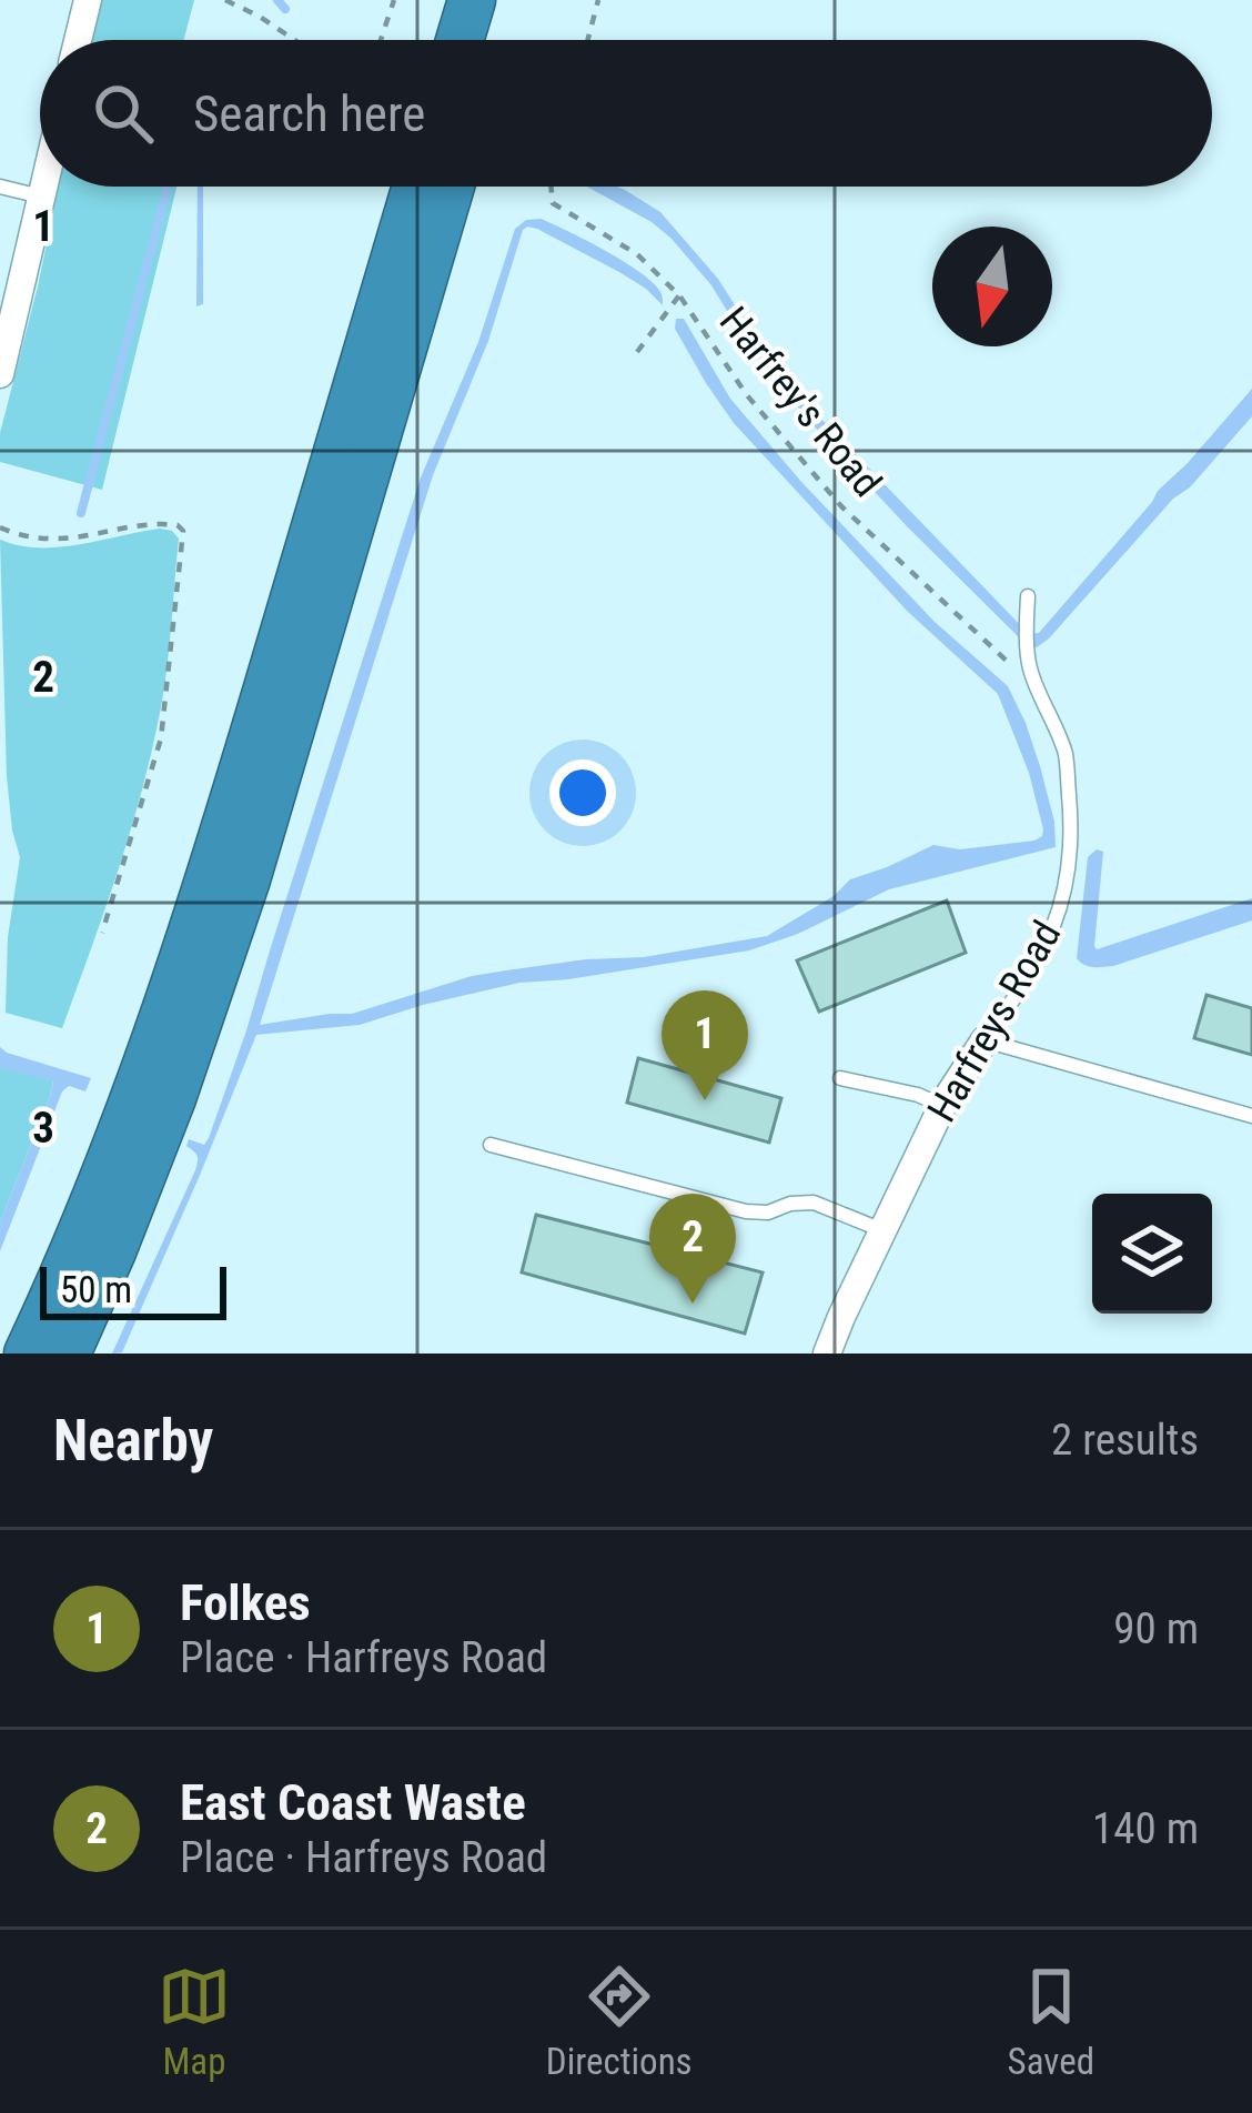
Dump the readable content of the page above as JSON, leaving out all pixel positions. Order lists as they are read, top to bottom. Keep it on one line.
{"streets":{"street":["Harfreys Road"],"path":["Harfrey's Road"]},"crossings":[["Harfrey's Road","Harfreys Road"]],"scale_bar":"50 m","north":"bottom","page":{"search":"Search here","pins":["1","2"],"scale":"50 m","heading":["Nearby","2 results"],"list":[{"mark":"1","name":"Folkes","note":"Place · Harfreys Road","value":"90 m"},{"mark":"2","name":"East Coast Waste","note":"Place · Harfreys Road","value":"140 m"}],"nav":["Map","Directions","Saved"]},"grid":{"rows":["1","2","3"]}}
